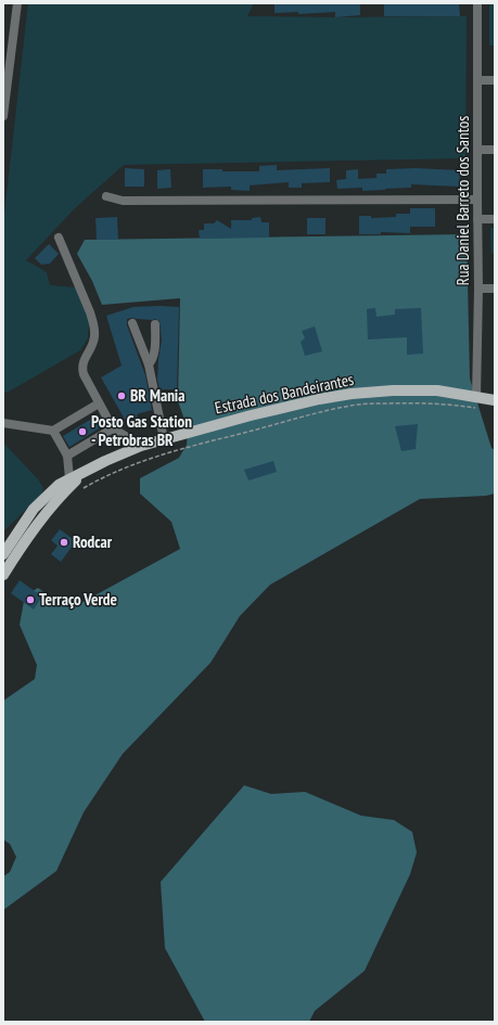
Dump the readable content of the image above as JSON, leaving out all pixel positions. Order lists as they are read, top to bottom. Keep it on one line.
{"streets":{"main road":["Estrada dos Bandeirantes"],"street":["Rua Daniel Barreto dos Santos"]},"crossings":[["Rua Daniel Barreto dos Santos","Estrada dos Bandeirantes"]],"places":["BR Mania","Posto Gas Station - Petrobras BR","Rodcar","Terraço Verde"]}
